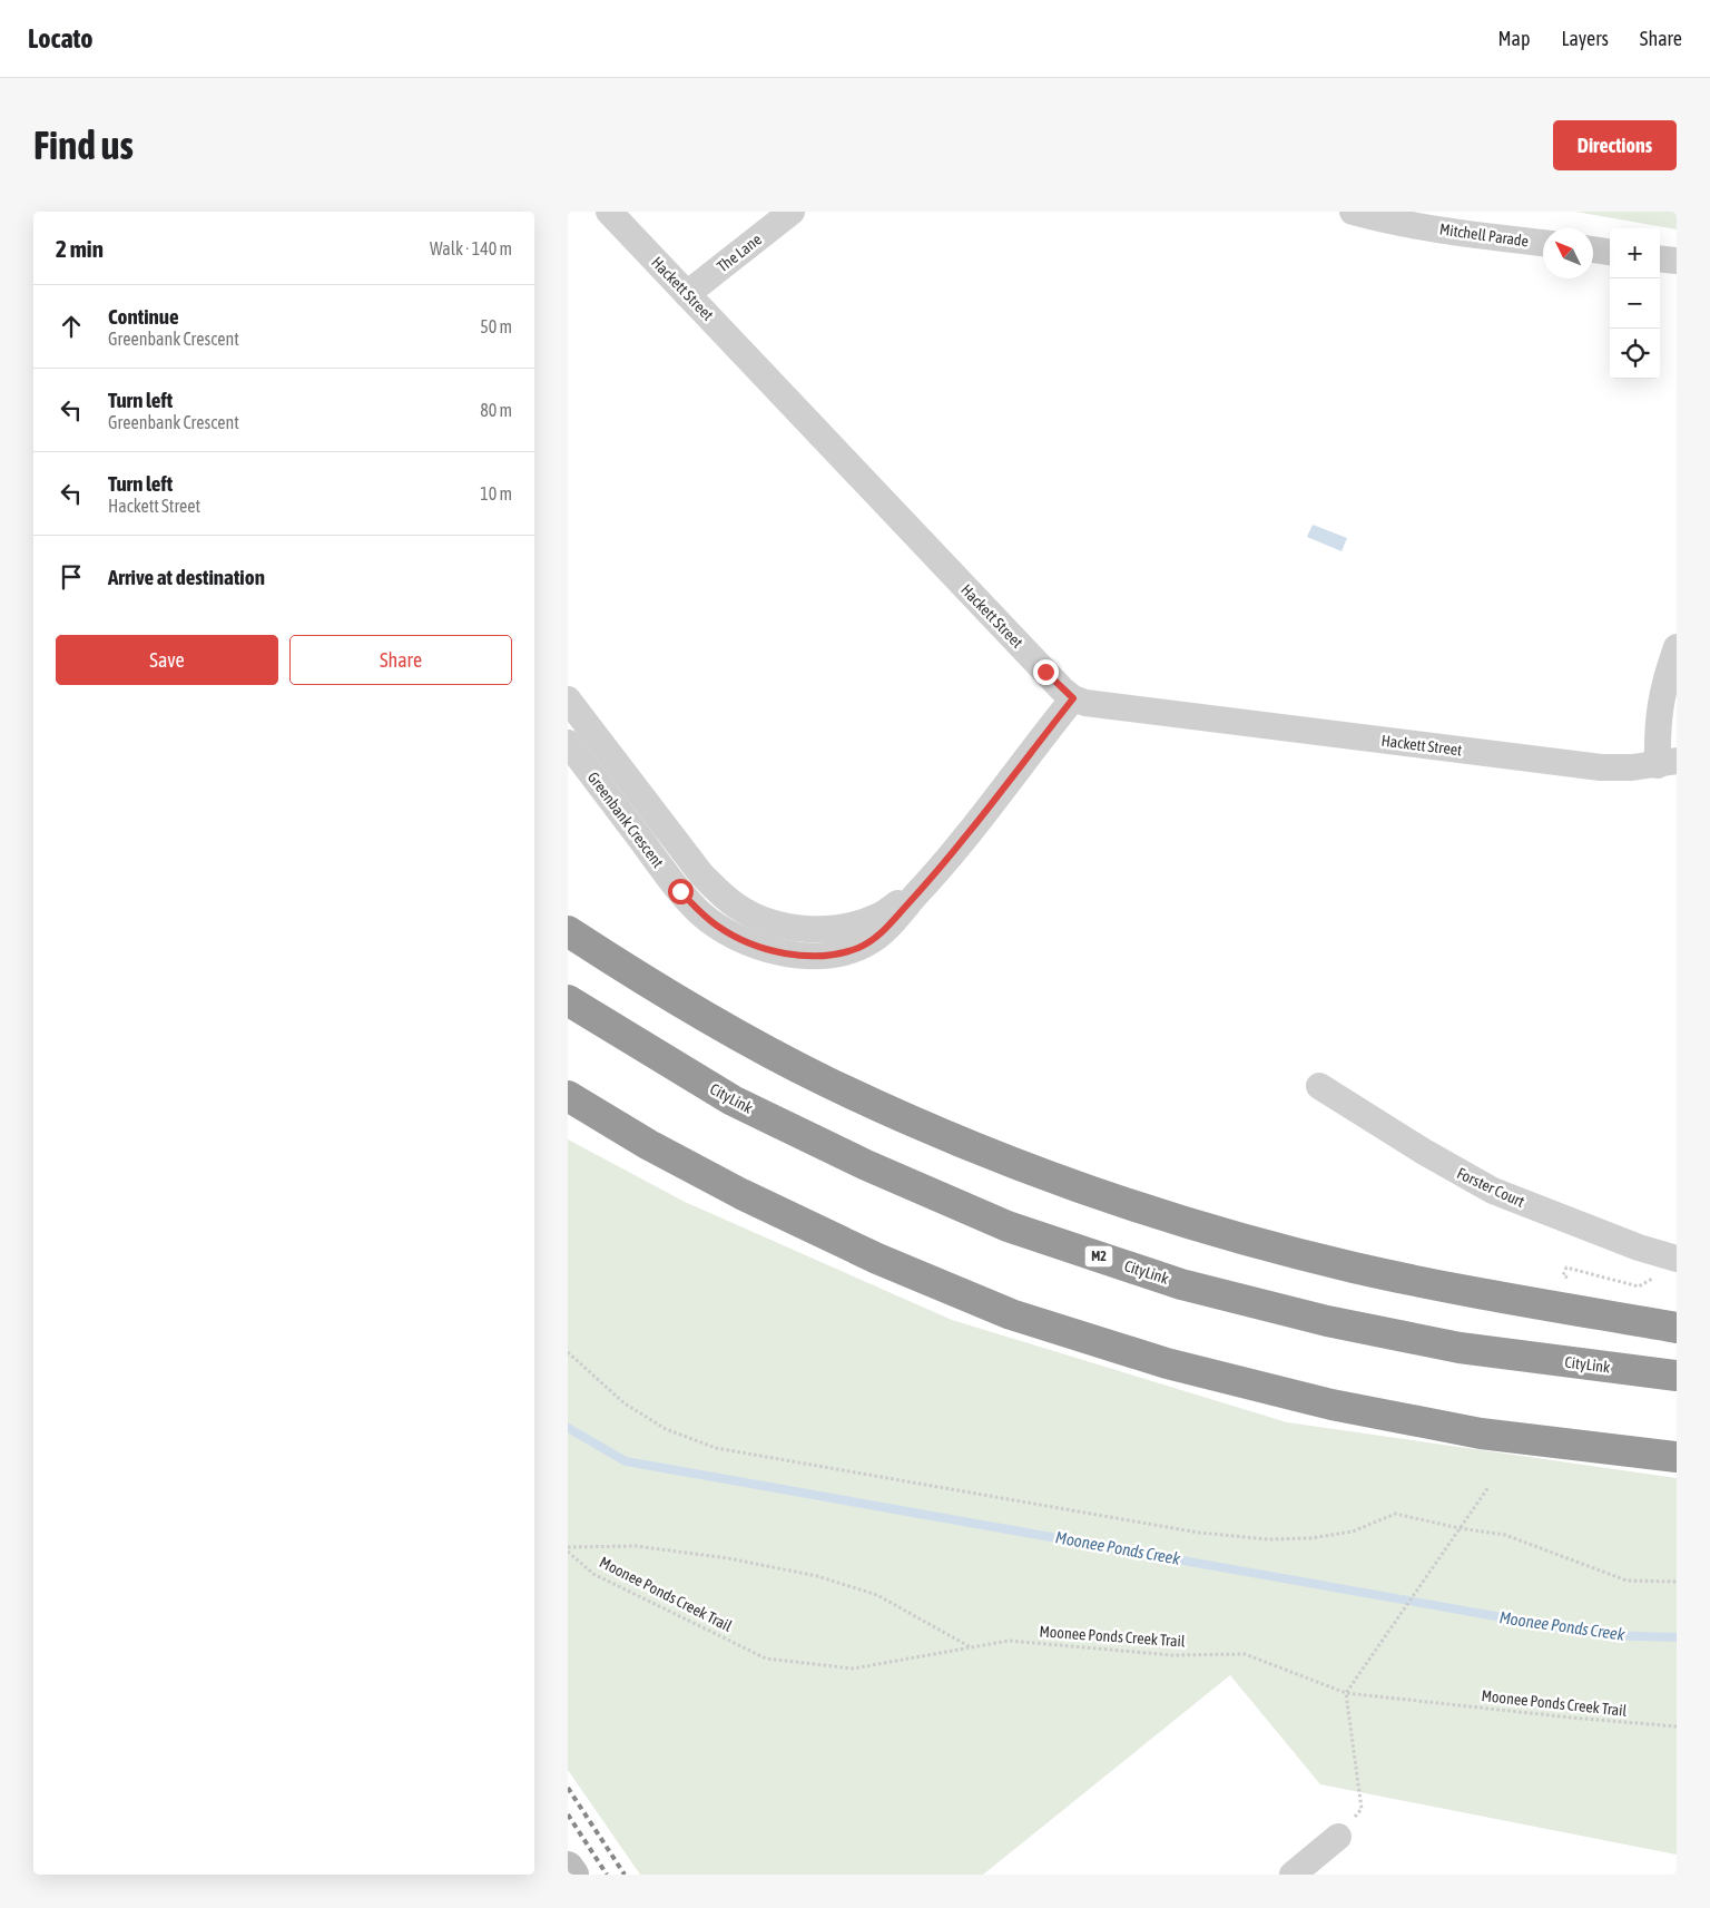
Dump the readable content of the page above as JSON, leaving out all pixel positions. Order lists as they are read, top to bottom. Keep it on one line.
{"streets":{"highway":["CityLink","M2"],"street":["Mitchell Parade","The Lane","Hackett Street","Greenbank Crescent","Forster Court"],"path":["Moonee Ponds Creek Trail"]},"crossings":[["The Lane","Hackett Street"],["Hackett Street","Greenbank Crescent"]],"water":["Moonee Ponds Creek"],"north":"top left","page":{"header":"Locato","nav":["Map","Layers","Share"],"buttons":["Directions",["Save","Share"]],"title":"Find us","heading":["2 min","Walk · 140 m"],"map_buttons":["+","−"],"list":[["Continue","Greenbank Crescent","50 m"],["Turn left","Greenbank Crescent","80 m"],["Turn left","Hackett Street","10 m"],"Arrive at destination"]}}
